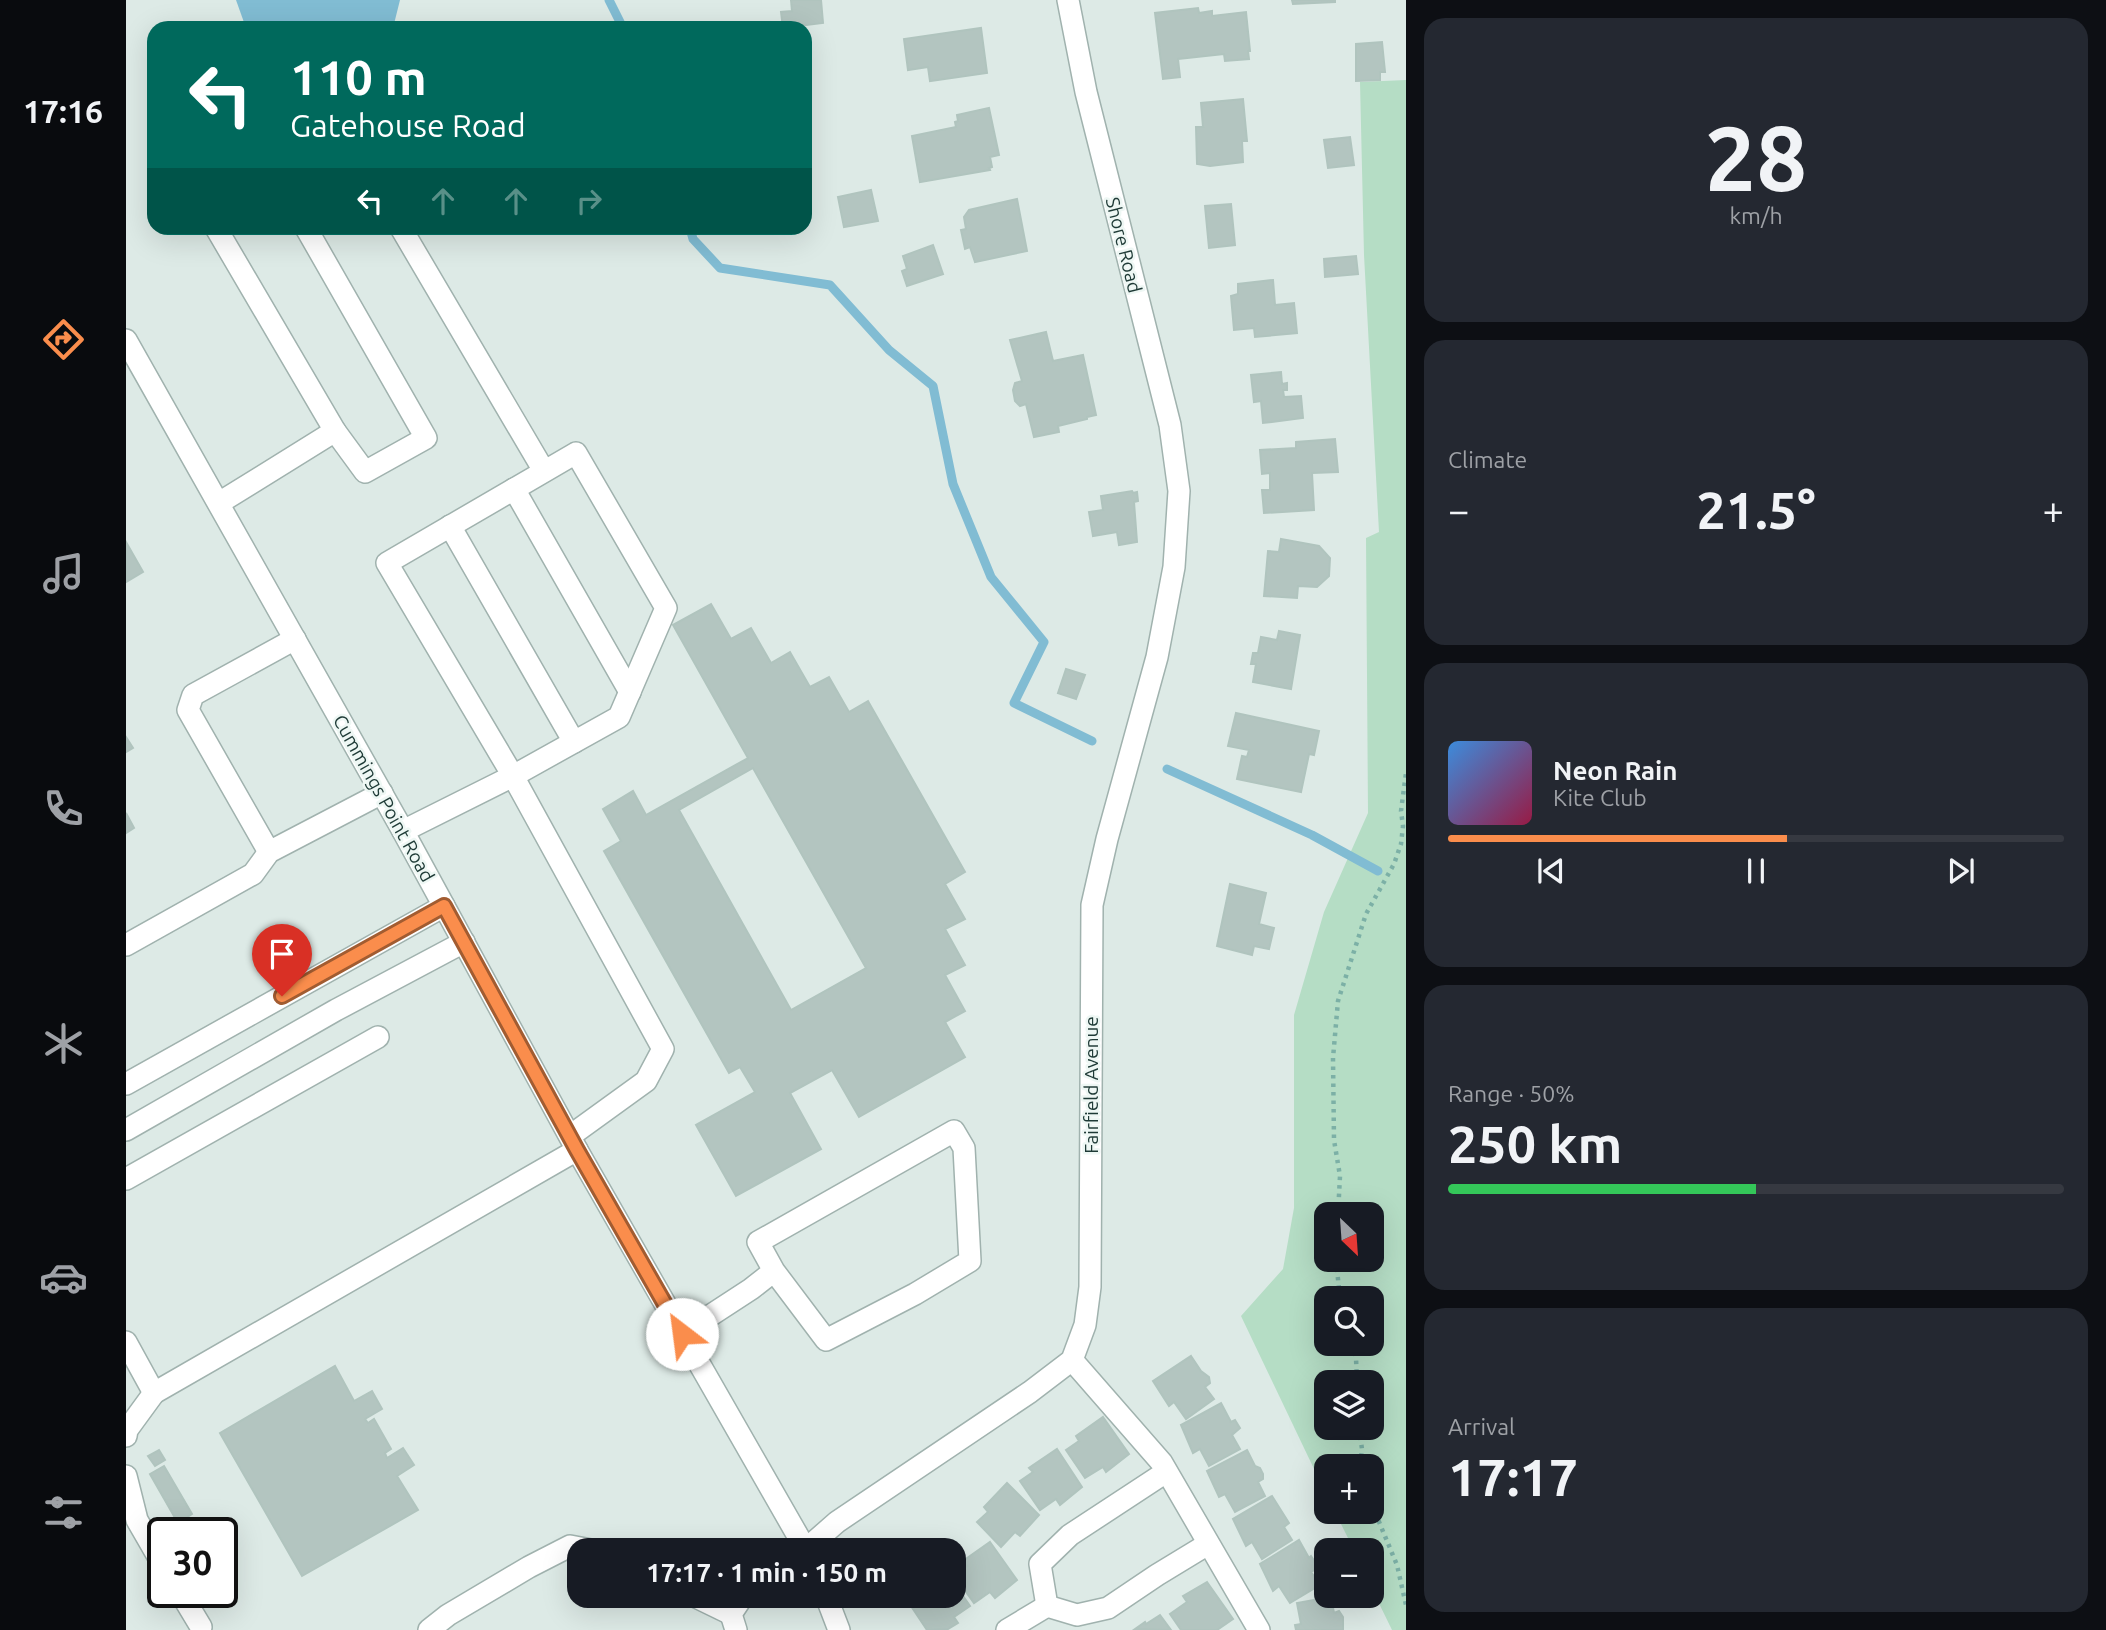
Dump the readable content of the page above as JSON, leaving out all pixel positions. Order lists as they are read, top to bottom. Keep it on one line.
{"streets":{"street":["Shore Road","Cummings Point Road","Fairfield Avenue"]},"crossings":[["Shore Road","Fairfield Avenue"]],"north":"bottom right","page":{"tabs":"17:16","tile":[["28","km/h"],"Climate",["Range · 50%","250 km"],["Arrival","17:17"]],"turn":["110 m","Gatehouse Road"],"heat":["−","21.5°","+"],"song":["Neon Rain","Kite Club"],"map_buttons":["+","−"],"limit":"30","trip":"17:17 · 1 min · 150 m"}}
